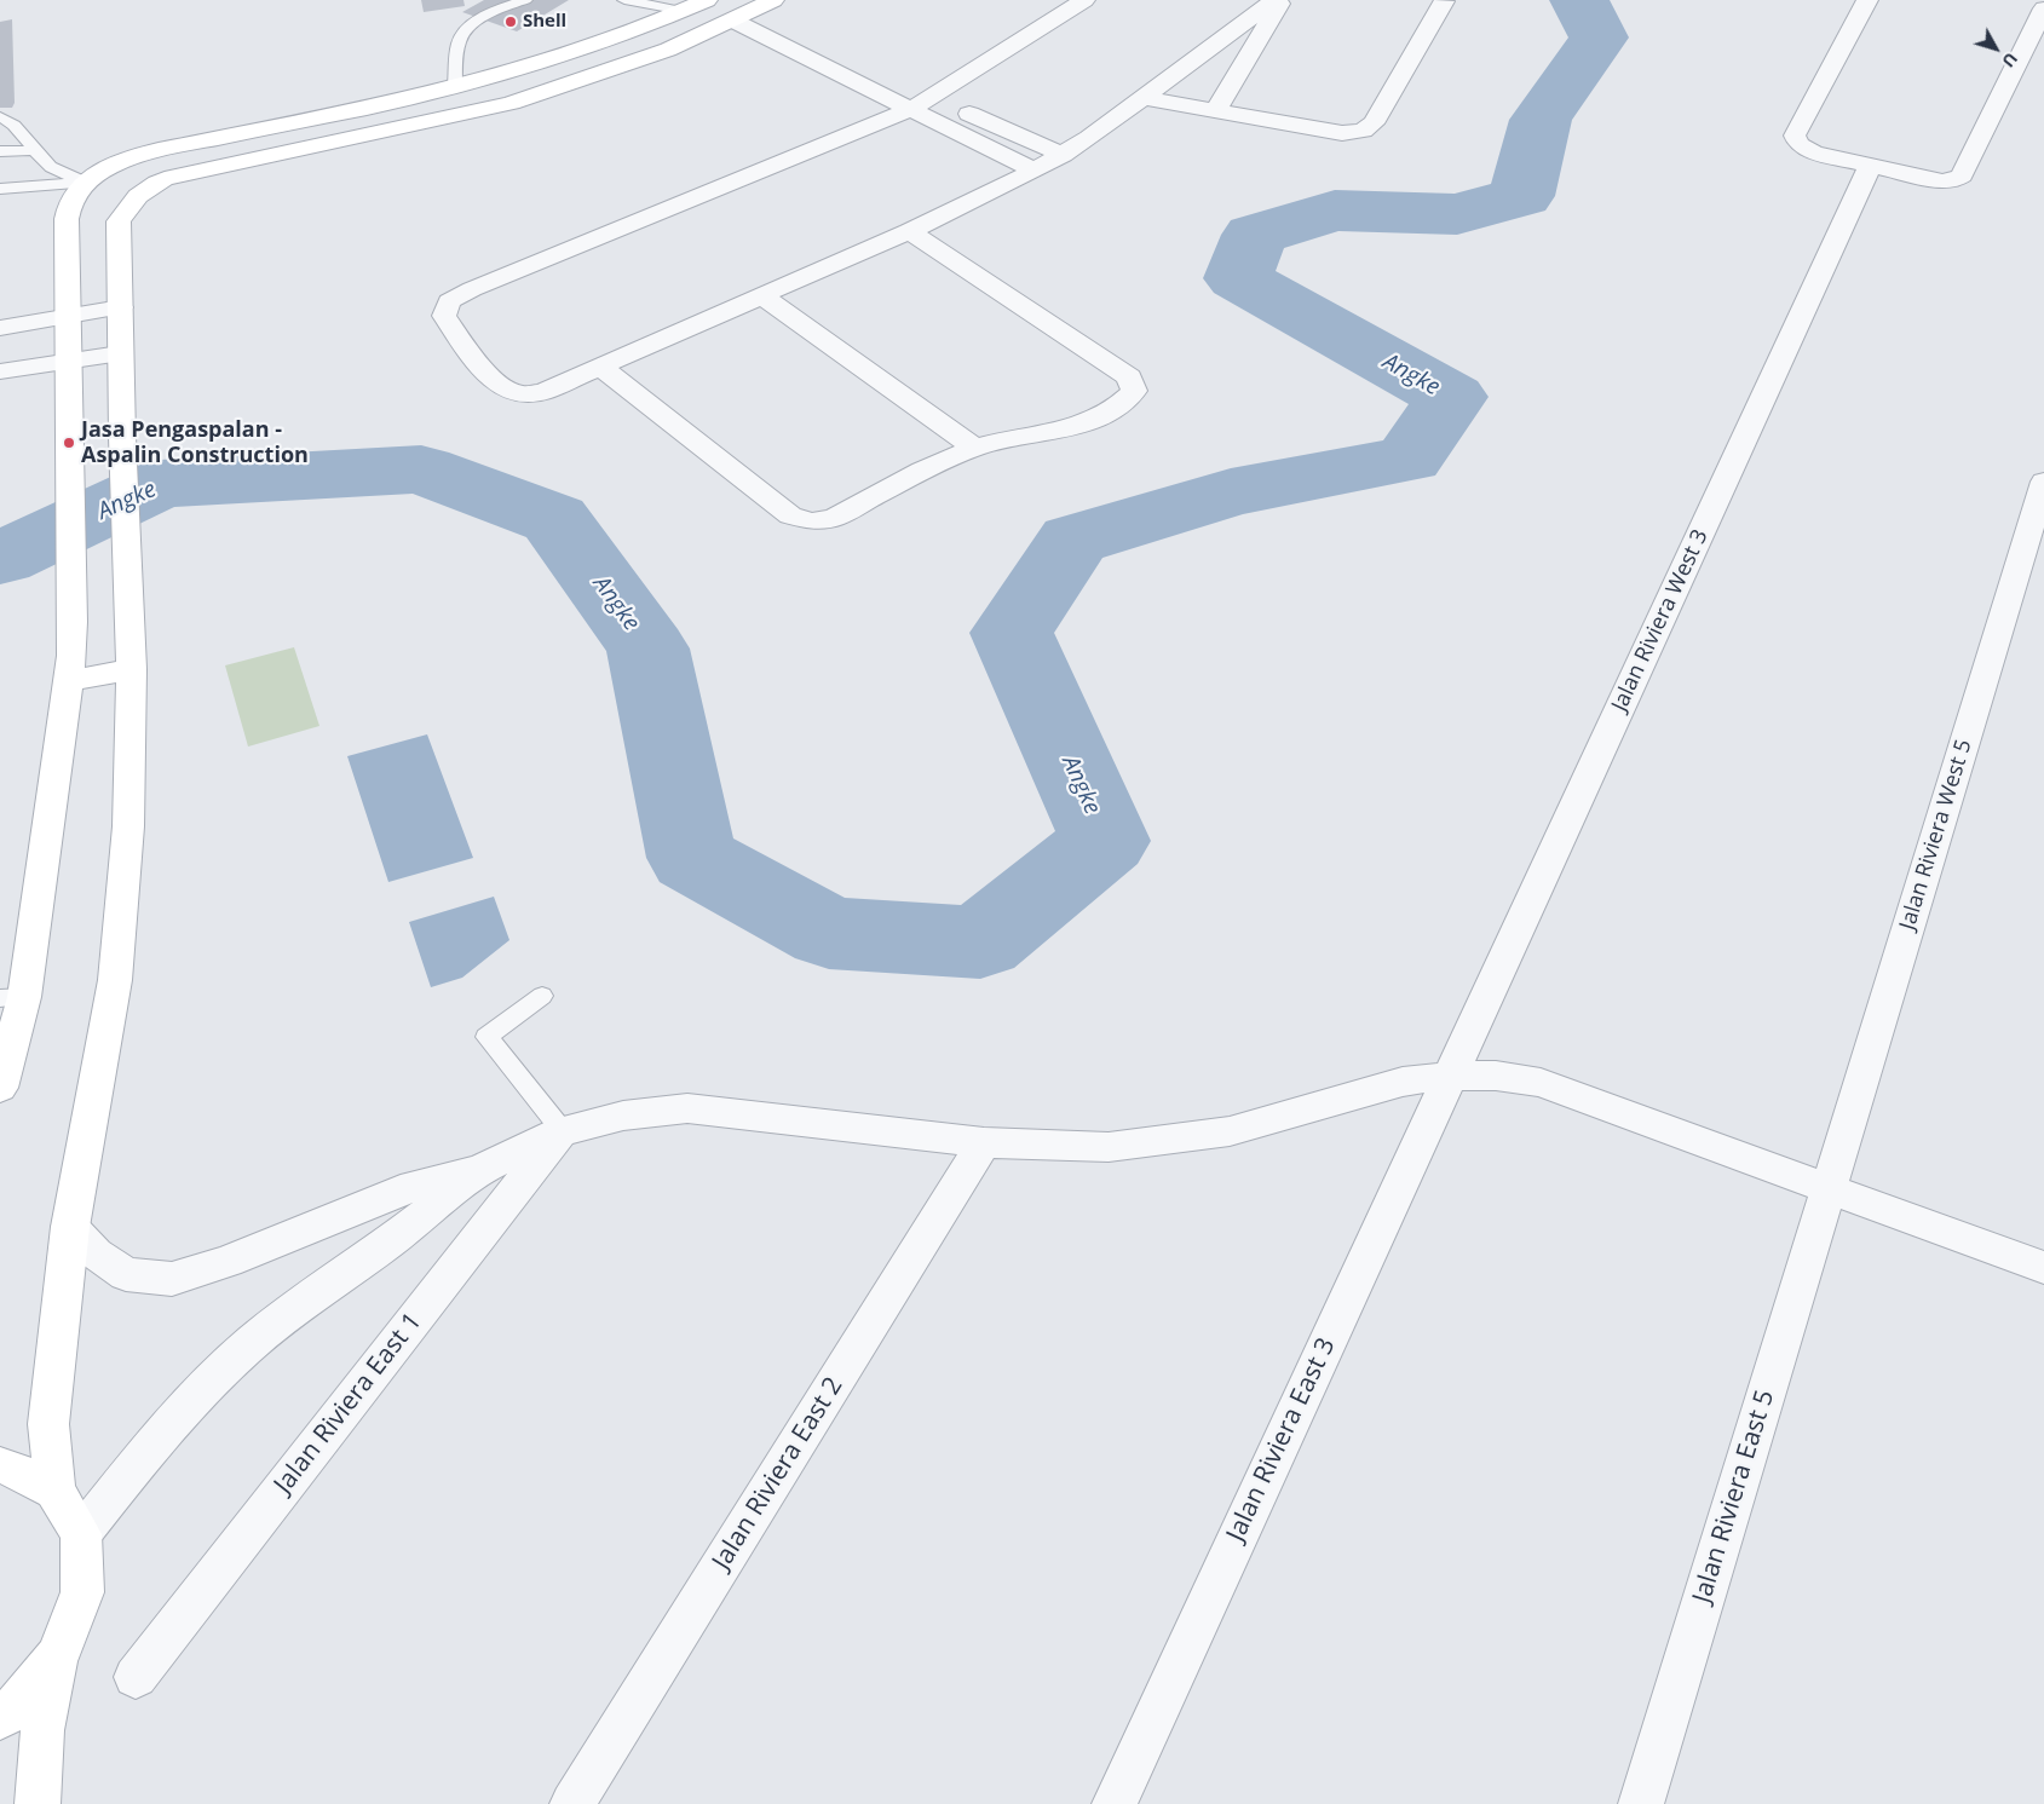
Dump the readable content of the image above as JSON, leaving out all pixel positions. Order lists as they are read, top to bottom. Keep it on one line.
{"streets":{"street":["Jalan Riviera West 3","Jalan Riviera West 5","Jalan Riviera East 1","Jalan Riviera East 3","Jalan Riviera East 2","Jalan Riviera East 5"]},"crossings":[["Jalan Riviera West 3","Jalan Riviera East 3"],["Jalan Riviera West 5","Jalan Riviera East 5"]],"water":["Angke"],"places":["Shell","Jasa Pengaspalan - Aspalin Construction"],"north":"bottom right"}
